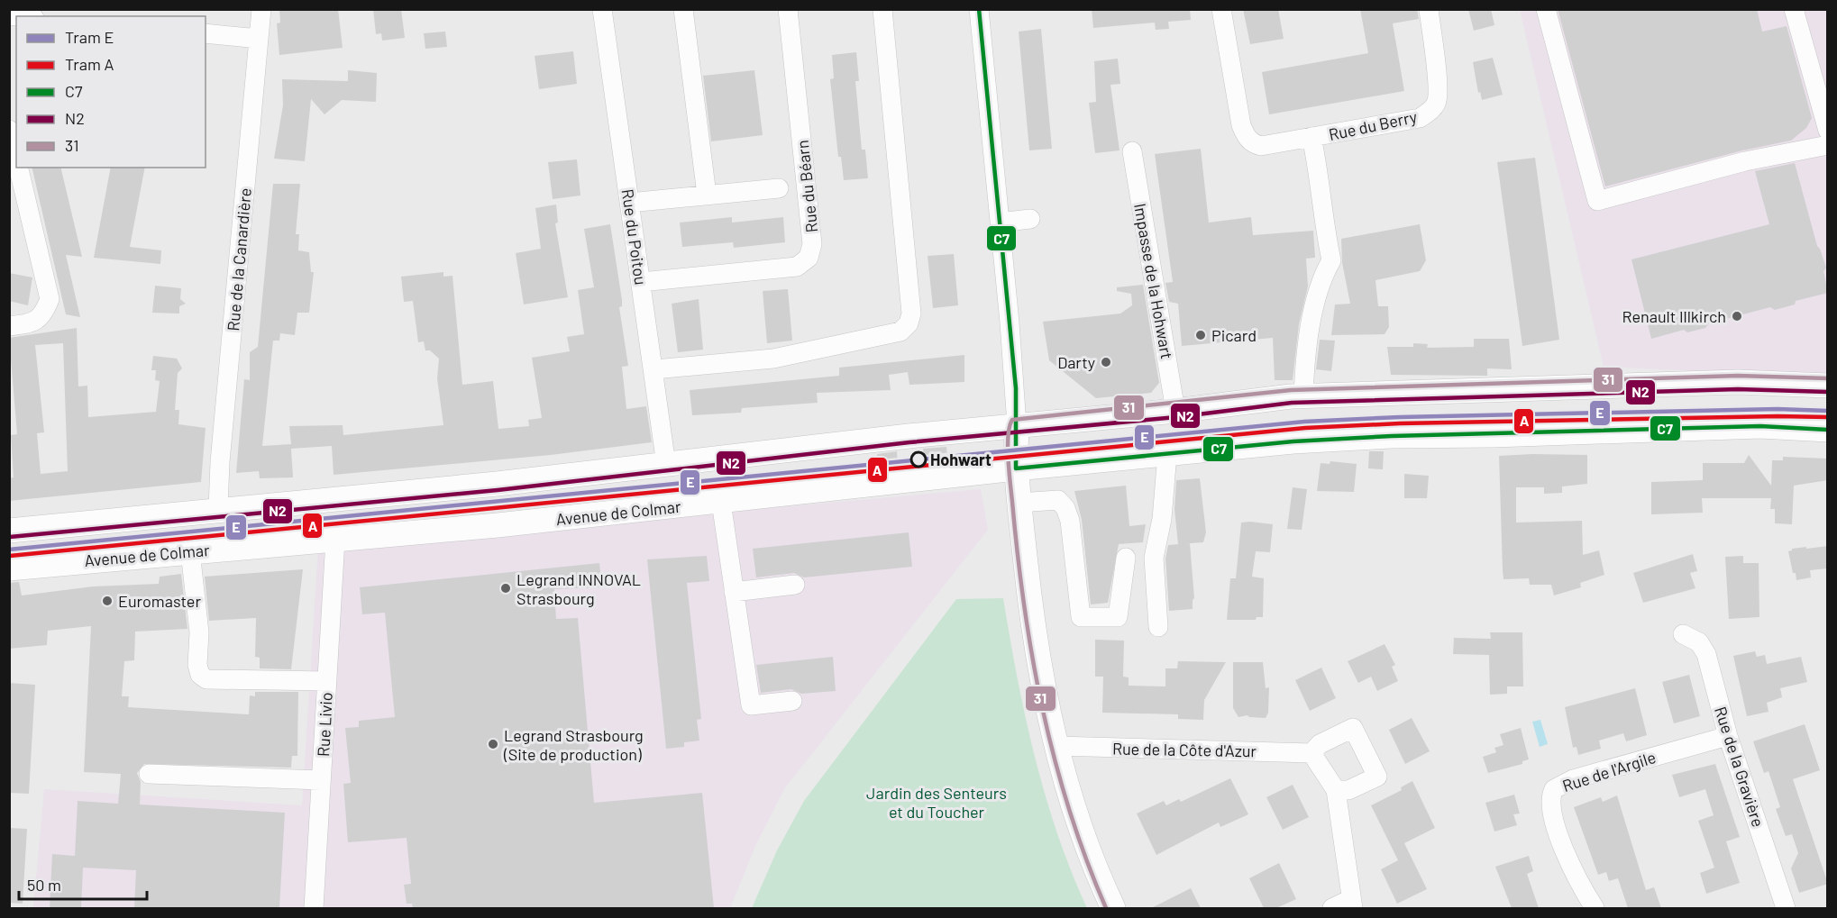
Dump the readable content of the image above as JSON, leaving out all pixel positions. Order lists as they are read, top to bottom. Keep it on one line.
{"streets":{"main road":["Avenue de Colmar"],"street":["Rue du Berry","Rue du Béarn","Rue du Poitou","Rue de la Canardière","Impasse de la Hohwart","Rue Livio","Rue de la Côte d'Azur","Rue de la Gravière","Rue de l'Argile"]},"crossings":[["Rue du Béarn","Rue du Poitou"],["Rue de la Canardière","Avenue de Colmar"],["Avenue de Colmar","Rue Livio"],["Rue de la Gravière","Rue de l'Argile"]],"parks":["Jardin des Senteurs et du Toucher"],"places":["Renault Illkirch","Picard","Darty","Hohwart","Legrand INNOVAL Strasbourg","Euromaster","Legrand Strasbourg (Site de production)"],"lines":["transit line C7","transit line 31","transit line N2","tram line E","tram line A"],"legend":["Tram E","Tram A","C7","N2","31"],"scale_bar":"50 m"}
